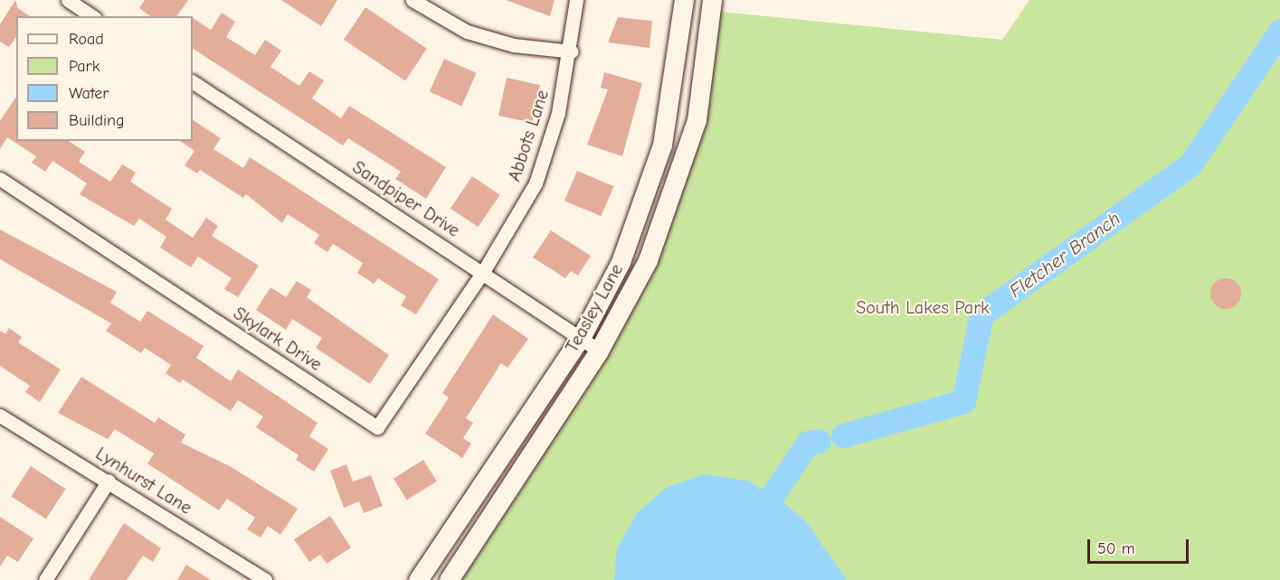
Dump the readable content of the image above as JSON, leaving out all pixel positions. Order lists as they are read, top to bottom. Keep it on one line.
{"streets":{"main road":["Teasley Lane"],"street":["Abbots Lane","Sandpiper Drive","Skylark Drive","Lynhurst Lane"]},"crossings":[["Abbots Lane","Sandpiper Drive"],["Abbots Lane","Skylark Drive"],["Sandpiper Drive","Teasley Lane"],["Sandpiper Drive","Skylark Drive"]],"water":["Fletcher Branch"],"parks":["South Lakes Park"],"legend":["Road","Park","Water","Building"],"scale_bar":"50 m"}
